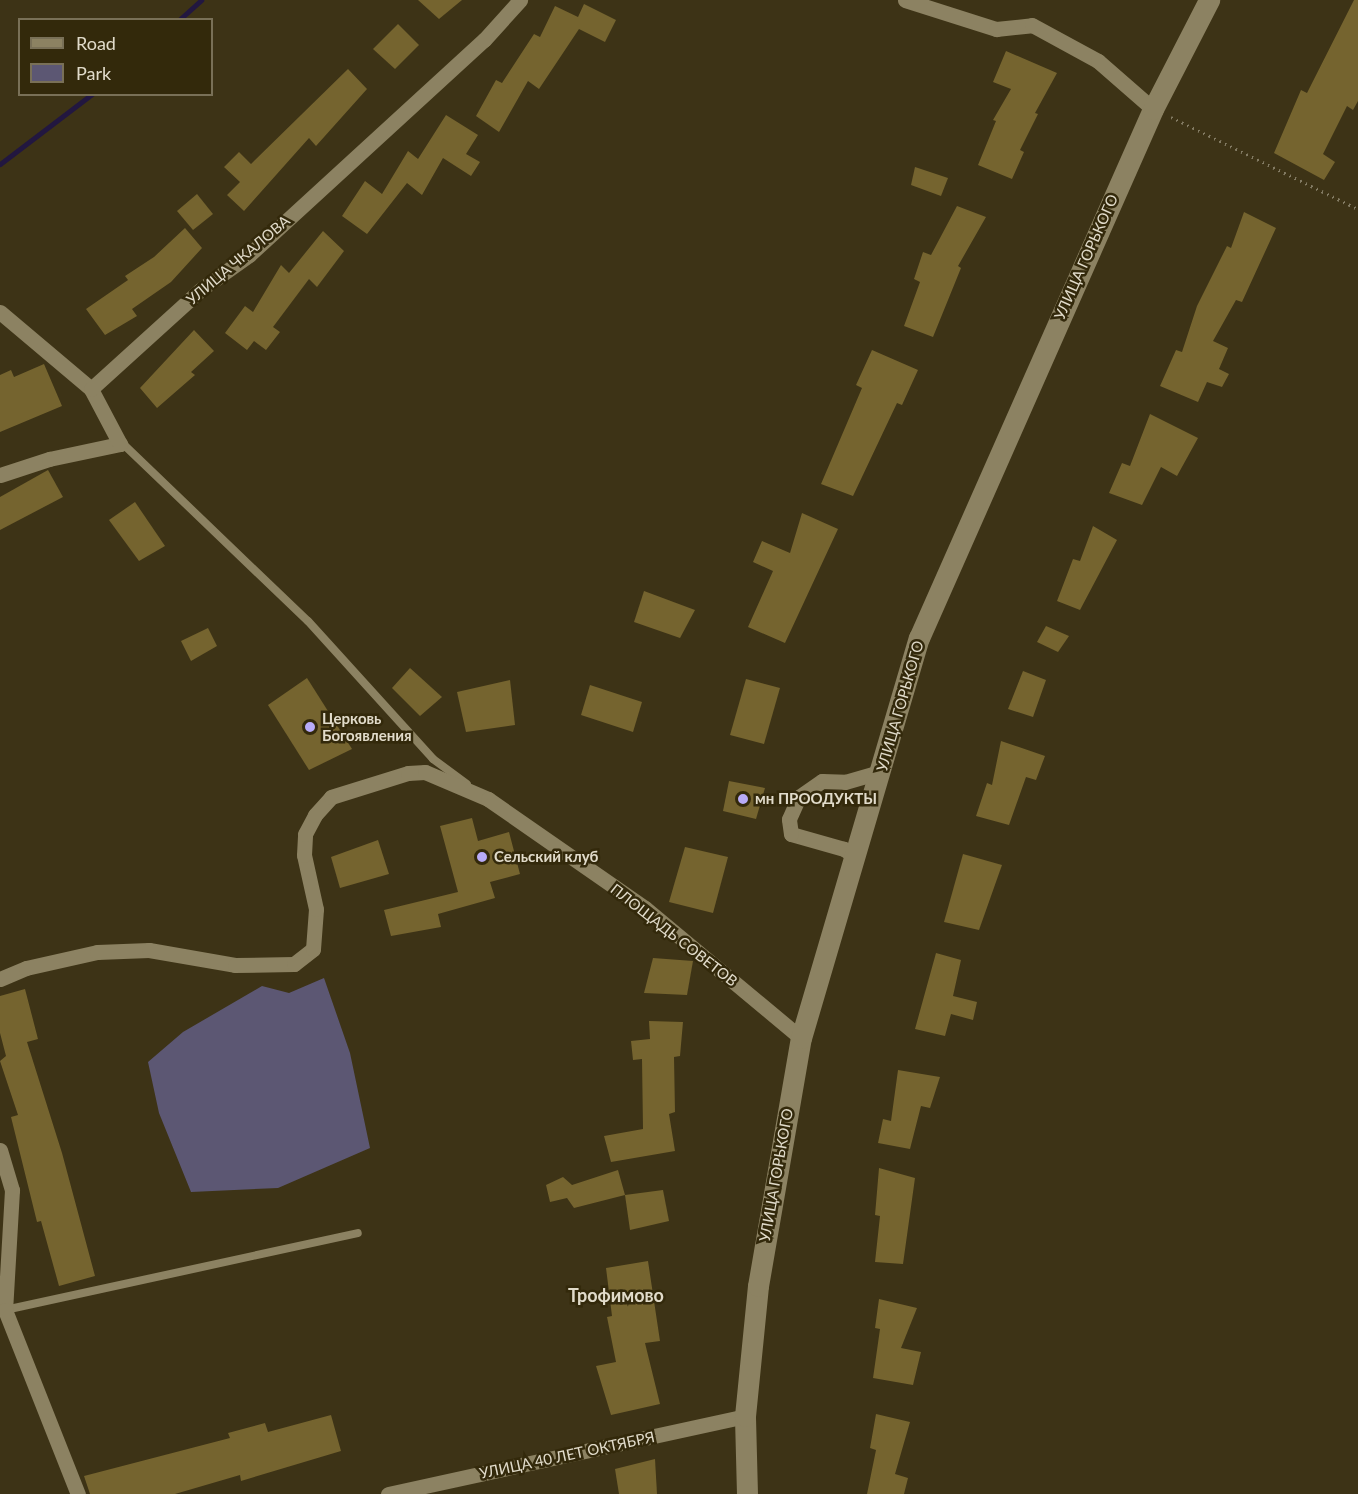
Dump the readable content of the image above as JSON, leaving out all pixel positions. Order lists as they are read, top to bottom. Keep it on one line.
{"streets":{"main road":["УЛИЦА ГОРЬКОГО"],"street":["УЛИЦА ЧКАЛОВА","ПЛОЩАДЬ СОВЕТОВ","УЛИЦА 40 ЛЕТ ОКТЯБРЯ"]},"crossings":[["УЛИЦА ГОРЬКОГО","ПЛОЩАДЬ СОВЕТОВ"],["УЛИЦА ГОРЬКОГО","УЛИЦА 40 ЛЕТ ОКТЯБРЯ"]],"districts":["Трофимово"],"places":["Церковь Богоявления","мн ПРООДУКТЫ","Сельский клуб"],"legend":["Road","Park"]}
